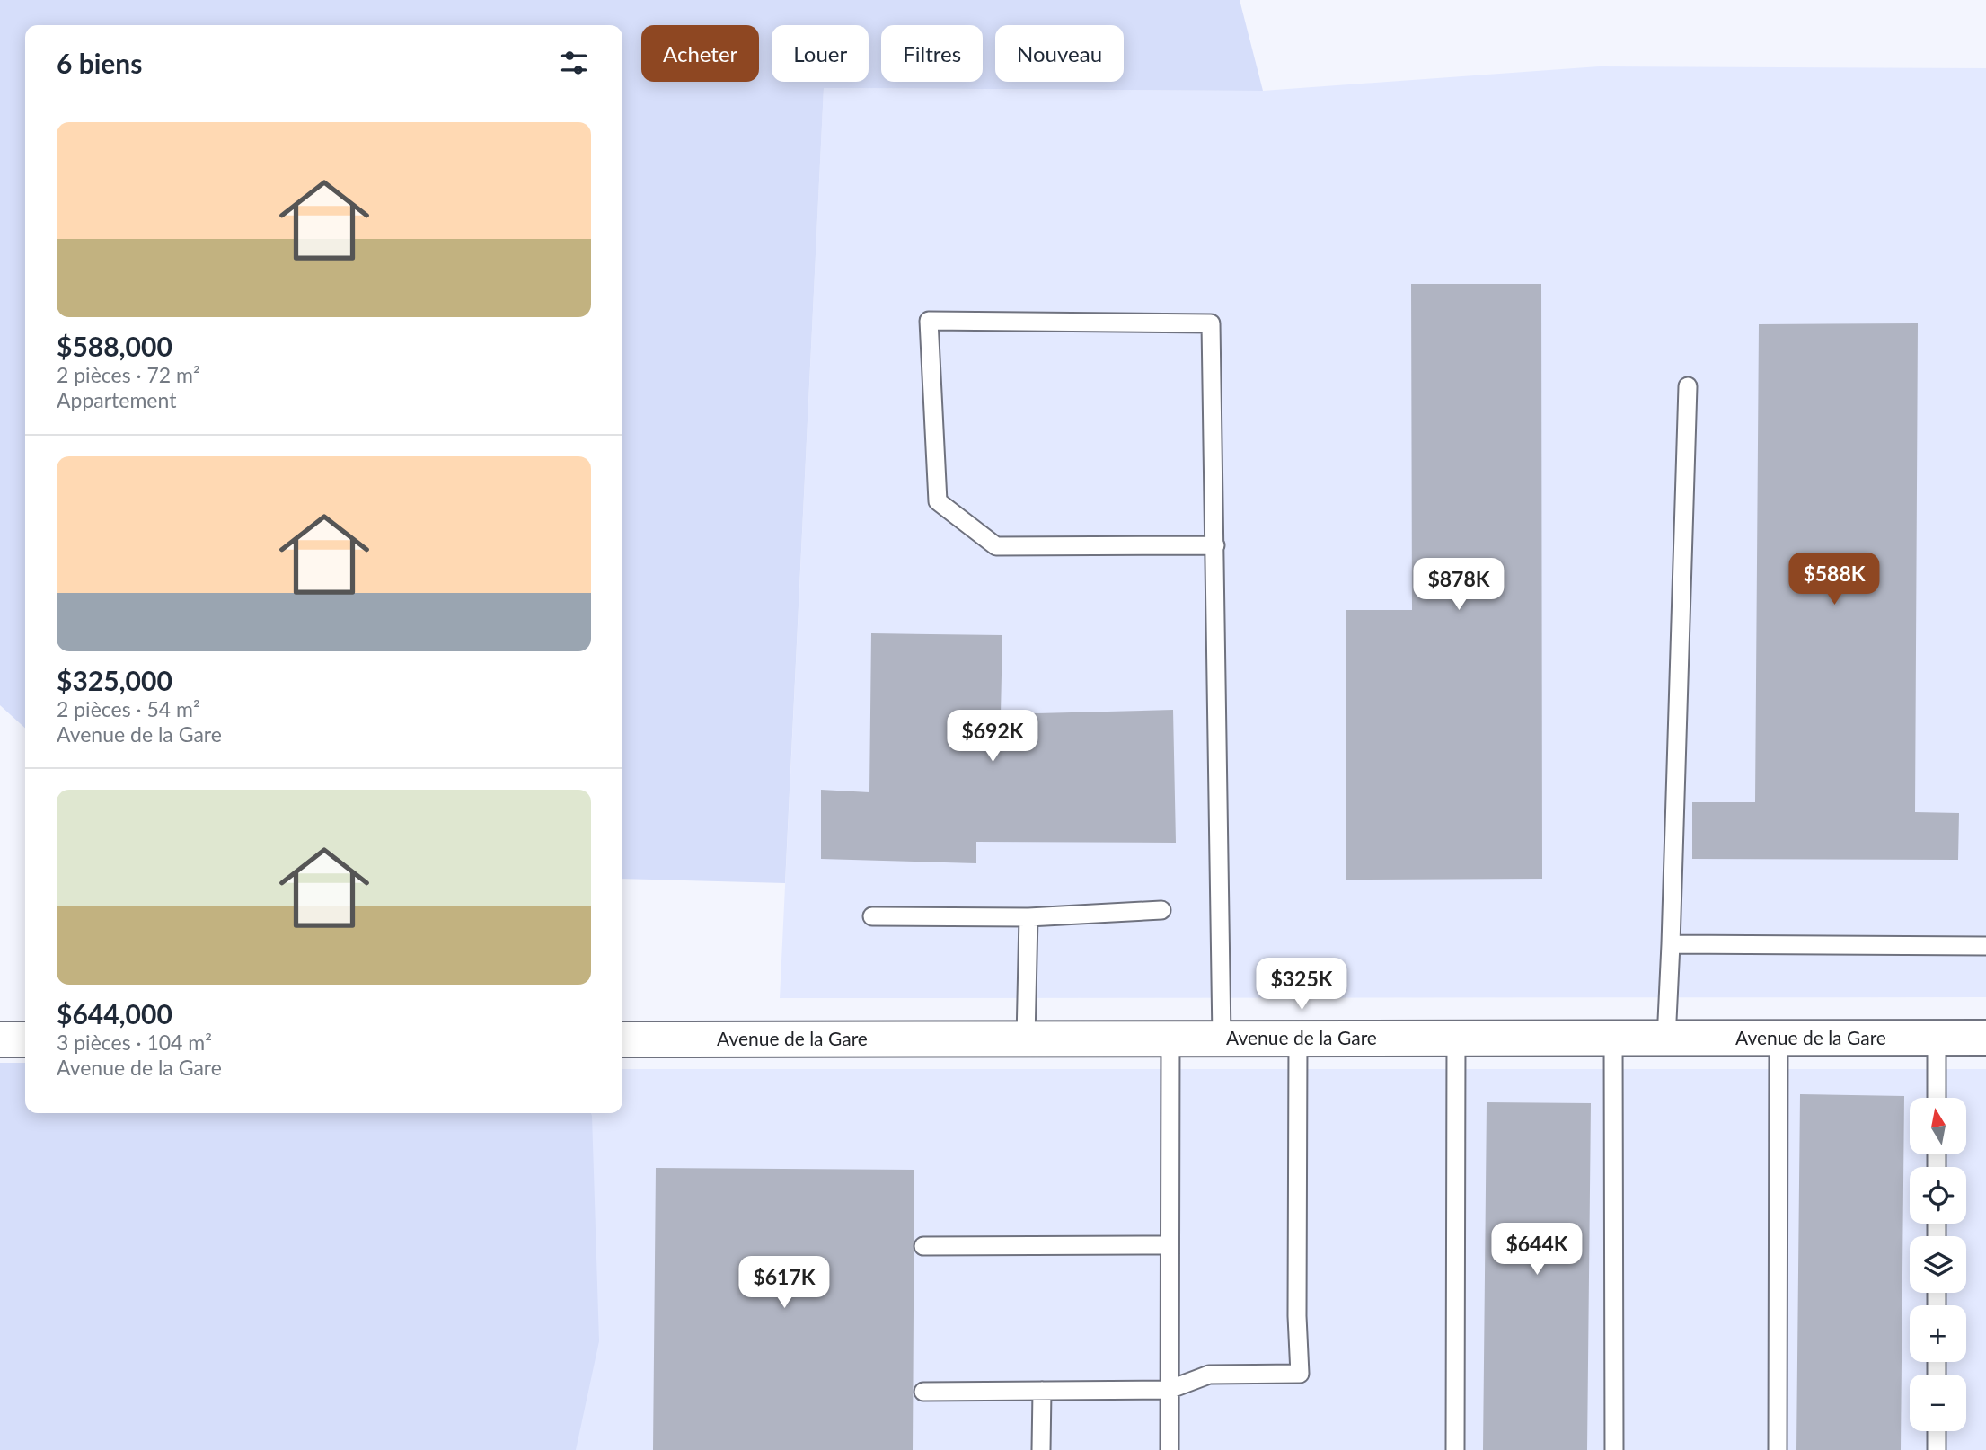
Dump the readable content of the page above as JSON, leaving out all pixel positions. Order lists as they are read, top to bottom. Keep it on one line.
{"streets":{"street":["Avenue de la Gare"]},"north":"top","page":{"chip":["Acheter","Louer","Filtres","Nouveau"],"heading":"6 biens","list":[{"name":"$588,000","note":"2 pièces · 72 m² · Appartement"},{"name":"$325,000","note":"2 pièces · 54 m² · Avenue de la Gare"},{"name":"$644,000","note":"3 pièces · 104 m² · Avenue de la Gare"}],"price":["$588K","$878K","$692K","$325K","$644K","$617K"],"map_buttons":["+","−"]}}
